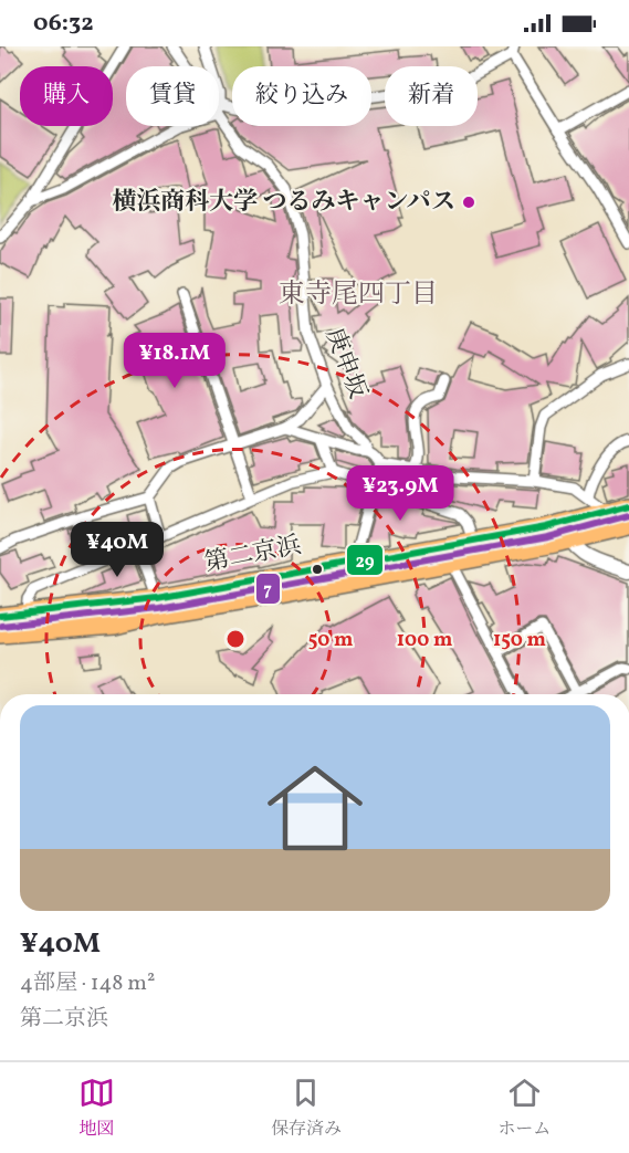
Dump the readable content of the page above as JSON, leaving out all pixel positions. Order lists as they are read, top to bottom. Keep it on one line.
{"streets":{"highway":["第二京浜"],"street":["庚申坂"]},"districts":["東寺尾四丁目"],"places":["横浜商科大学 つるみキャンパス"],"lines":["transit line 29","transit line 7"],"page":{"status":"06:32","chip":["購入","賃貸","絞り込み","新着"],"price":["¥18.1M","¥23.9M","¥40M"],"list":[{"name":"¥40M","note":"4部屋 · 148 m² · 第二京浜"}],"tabs":["地図","保存済み","ホーム"]},"rings":["50 m","100 m","150 m"]}
